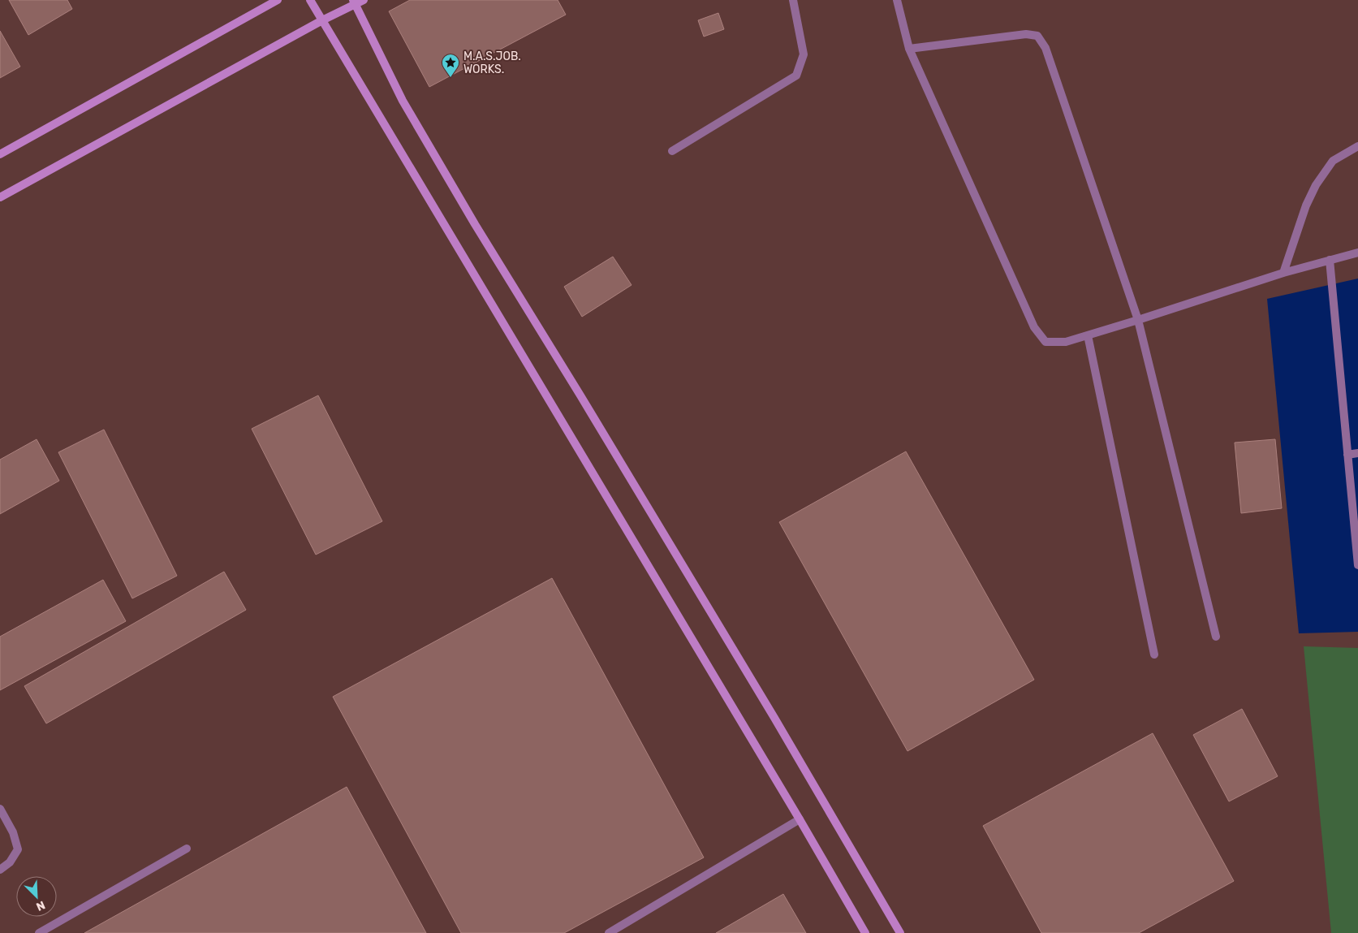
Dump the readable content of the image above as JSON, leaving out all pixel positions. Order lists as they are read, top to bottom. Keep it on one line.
{"places":{"place":["M.A.S.JOB. WORKS."]},"north":"bottom right"}
